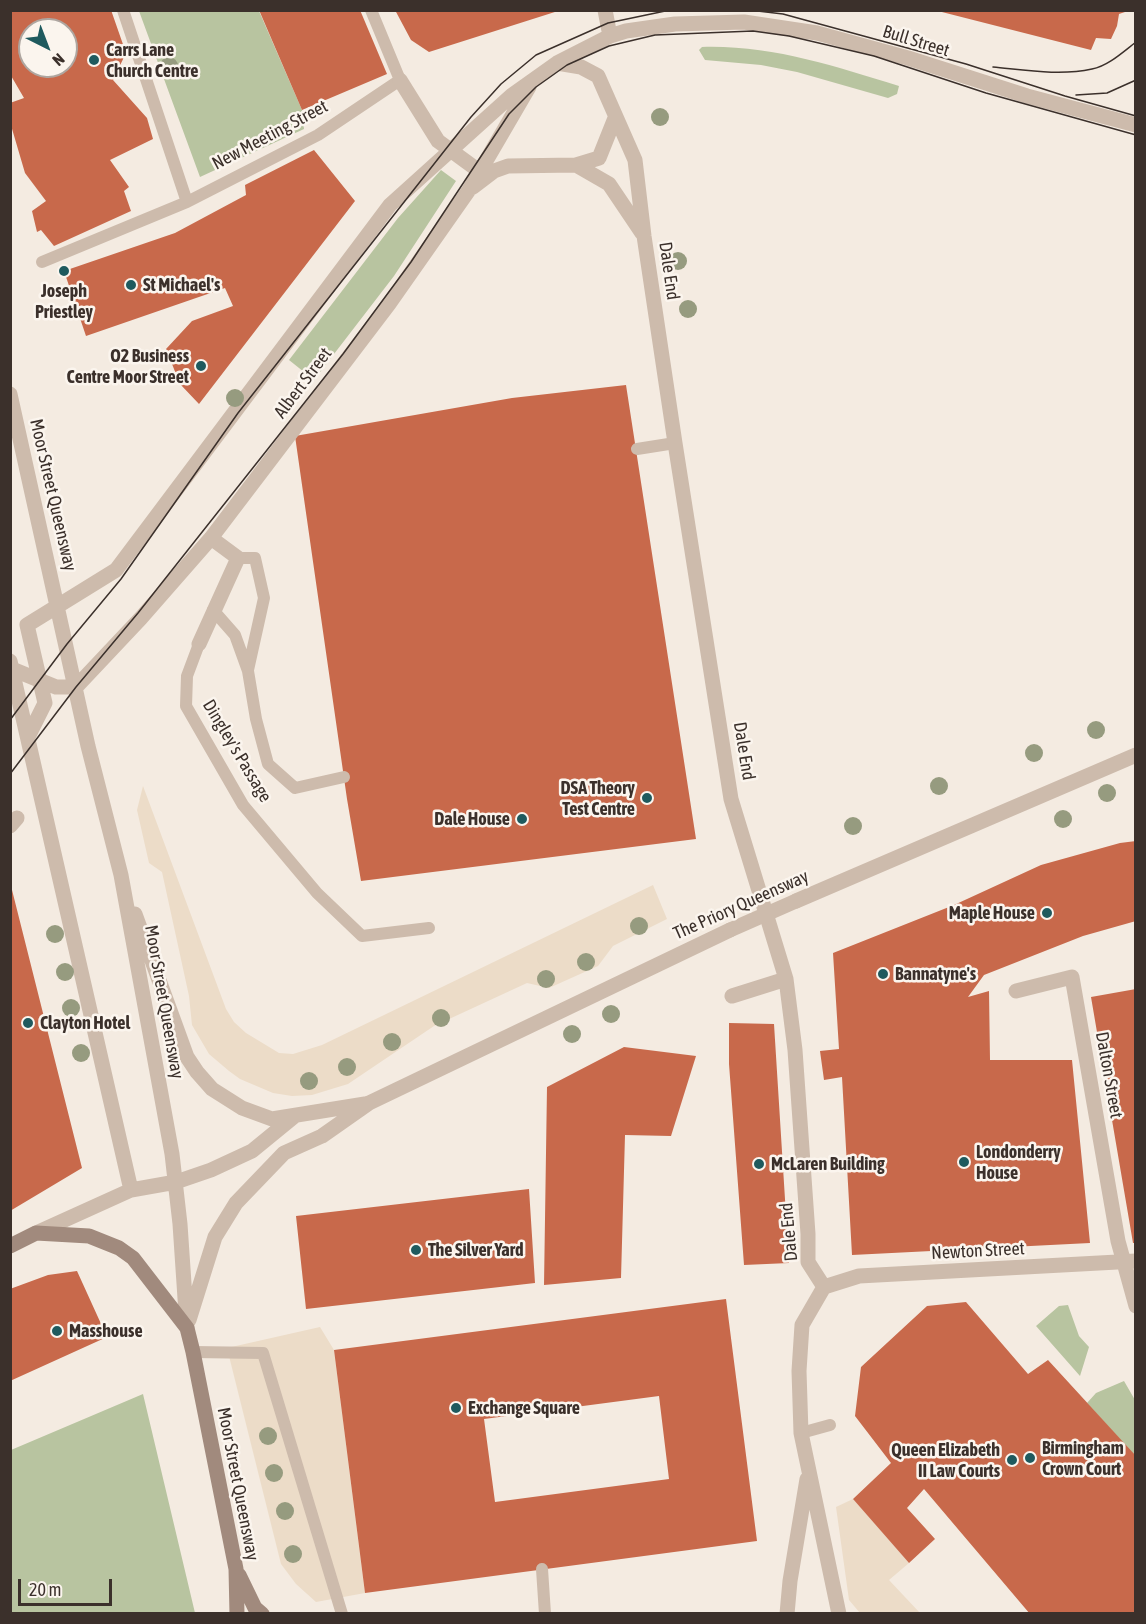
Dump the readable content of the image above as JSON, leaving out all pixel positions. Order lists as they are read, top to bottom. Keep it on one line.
{"streets":{"main road":["Moor Street Queensway"],"street":["Bull Street","Dale End","Albert Street","Dingley's Passage","The Priory Queensway","Dalton Street","Newton Street"],"lane":["New Meeting Street"]},"crossings":[["Bull Street","Albert Street"],["Dale End","Albert Street"],["Dale End","Newton Street"],["Albert Street","Moor Street Queensway"],["Moor Street Queensway","The Priory Queensway"],["Dalton Street","Newton Street"]],"places":["Carrs Lane Church Centre","Joseph Priestley","St Michael's","O2 Business Centre Moor Street","DSA Theory Test Centre","Dale House","Maple House","Bannatyne's","Clayton Hotel","Londonderry House","McLaren Building","The Silver Yard","Masshouse","Exchange Square","Birmingham Crown Court","Queen Elizabeth II Law Courts"],"scale_bar":"20 m","north":"bottom right"}
